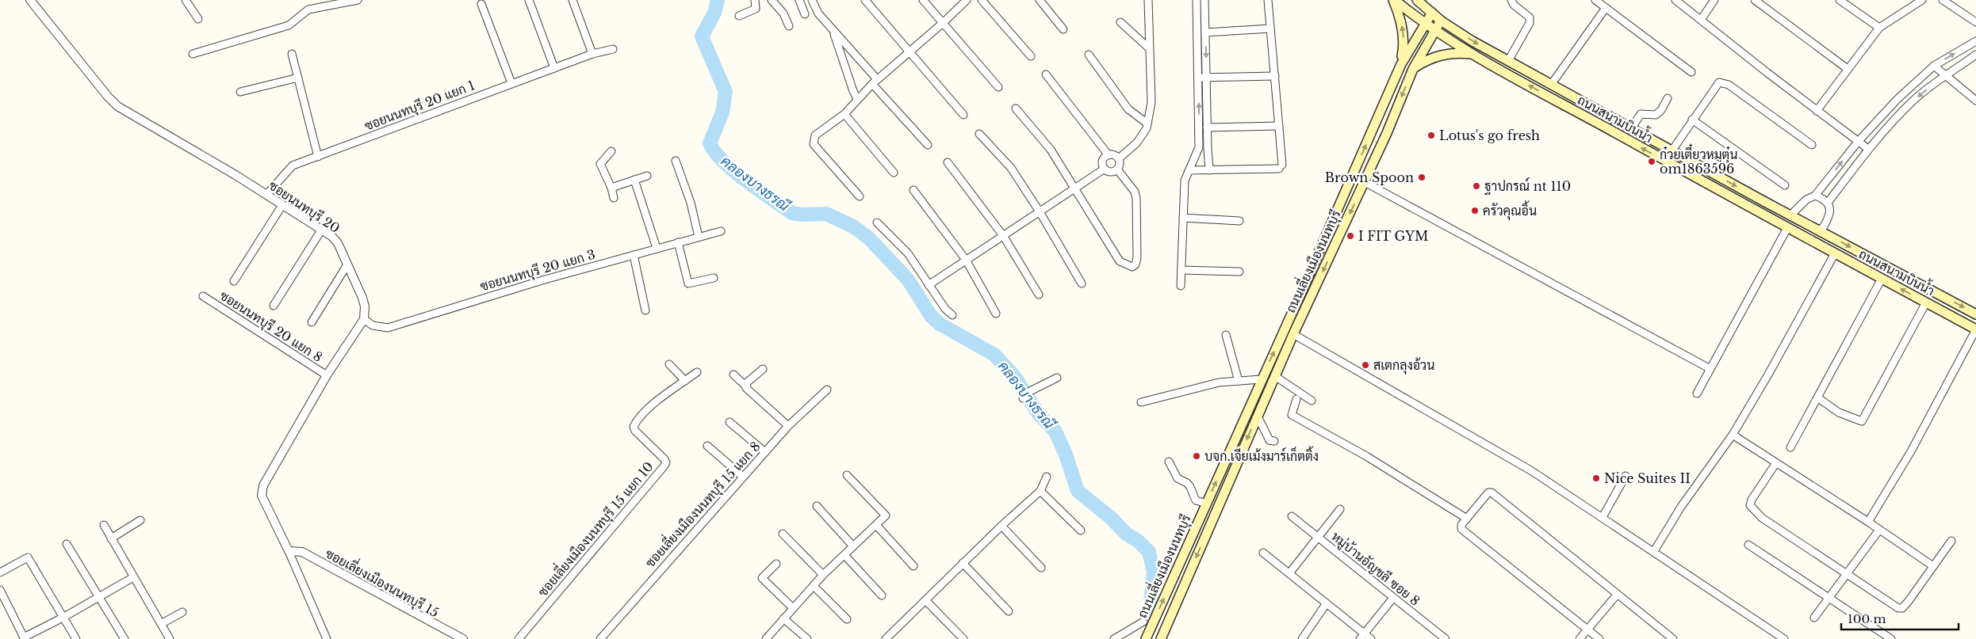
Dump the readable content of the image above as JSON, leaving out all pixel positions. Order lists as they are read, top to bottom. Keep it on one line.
{"streets":{"main road":["ถนนสนามบินน้ำ","ถนนเลี่ยงเมืองนนทบุรี"],"street":["ซอยนนทบุรี 20 แยก 1","ซอยนนทบุรี 20","ซอยนนทบุรี 20 แยก 3","ซอยนนทบุรี 20 แยก 8","ซอยเลี่ยงเมืองนนทบุรี 15 แยก 8","ซอยเลี่ยงเมืองนนทบุรี 15 แยก 10","หมู่บ้านอัญชลี ซอย 8","ซอยเลี่ยงเมืองนนทบุรี 15"]},"crossings":[["ซอยนนทบุรี 20 แยก 1","ซอยนนทบุรี 20"],["ถนนสนามบินน้ำ","ถนนเลี่ยงเมืองนนทบุรี"],["ซอยนนทบุรี 20","ซอยนนทบุรี 20 แยก 3"]],"water":["คลองบางธรณี"],"places":["Lotus's go fresh","ก๋วยเตี๋ยวหมูตุ๋น om1863596","Brown Spoon","ฐาปกรณ์ nt 110","ครัวคุณอิ้น","I FIT GYM","สเตกลุงอ้วน","บจก.เจียเม้งมาร์เก็ตติ้ง","Nice Suites II"],"scale_bar":"100 m"}
